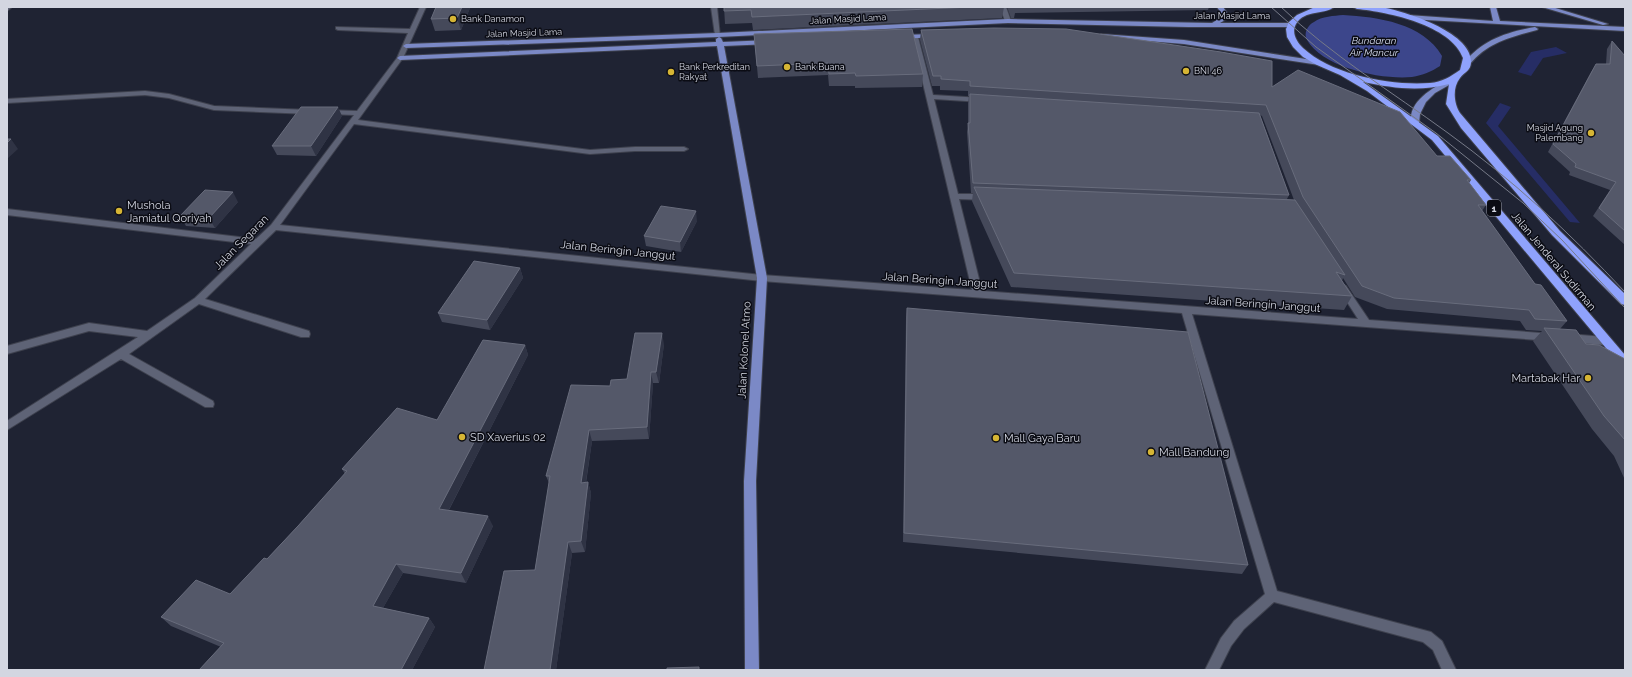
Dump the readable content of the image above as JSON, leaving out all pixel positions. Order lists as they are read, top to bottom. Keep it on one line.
{"streets":{"highway":["1","Jalan Jenderal Sudirman"],"main road":["Jalan Masjid Lama","Jalan Kolonel Atmo"],"street":["Jalan Segaran","Jalan Beringin Janggut"]},"crossings":[["Jalan Masjid Lama","Jalan Segaran"],["Jalan Masjid Lama","Jalan Jenderal Sudirman"],["Jalan Masjid Lama","Jalan Kolonel Atmo"],["Jalan Segaran","Jalan Beringin Janggut"],["Jalan Beringin Janggut","Jalan Jenderal Sudirman"],["Jalan Beringin Janggut","Jalan Kolonel Atmo"]],"water":["Bundaran Air Mancur"],"places":["Bank Danamon","Bank Buana","BNI 46","Bank Perkreditan Rakyat","Masjid Agung Palembang","Mushola Jamiatul Qoriyah","Martabak Har","SD Xaverius 02","Mall Gaya Baru","Mall Bandung"]}
